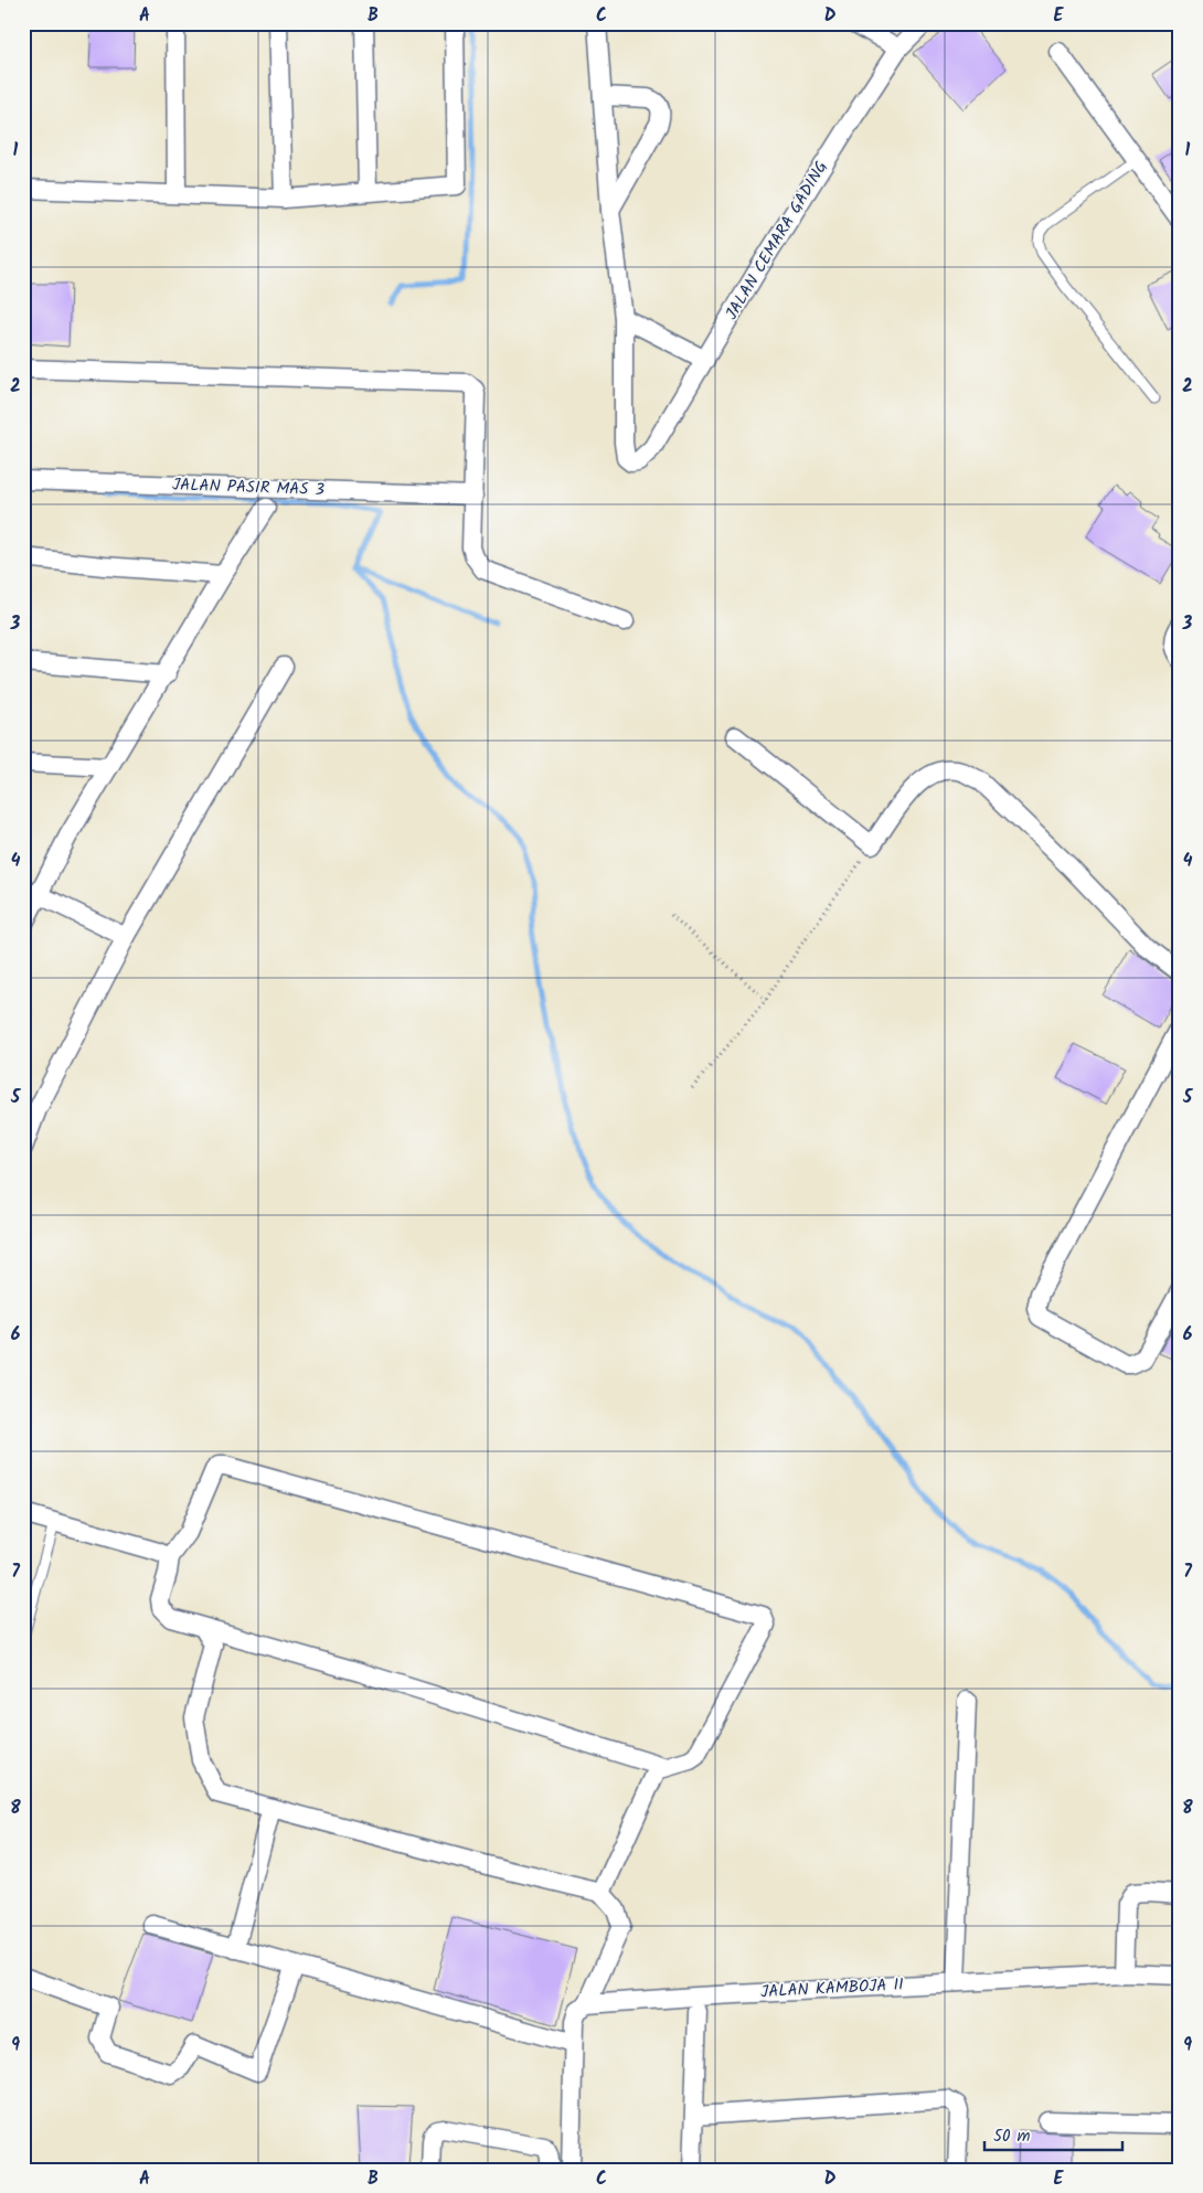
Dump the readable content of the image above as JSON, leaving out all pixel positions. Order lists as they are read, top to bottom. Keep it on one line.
{"streets":{"street":["JALAN CEMARA GADING","JALAN PASIR MAS 3","JALAN KAMBOJA II"]},"scale_bar":"50 m","grid":{"columns":["A","B","C","D","E"],"rows":["1","2","3","4","5","6","7","8","9"]}}
